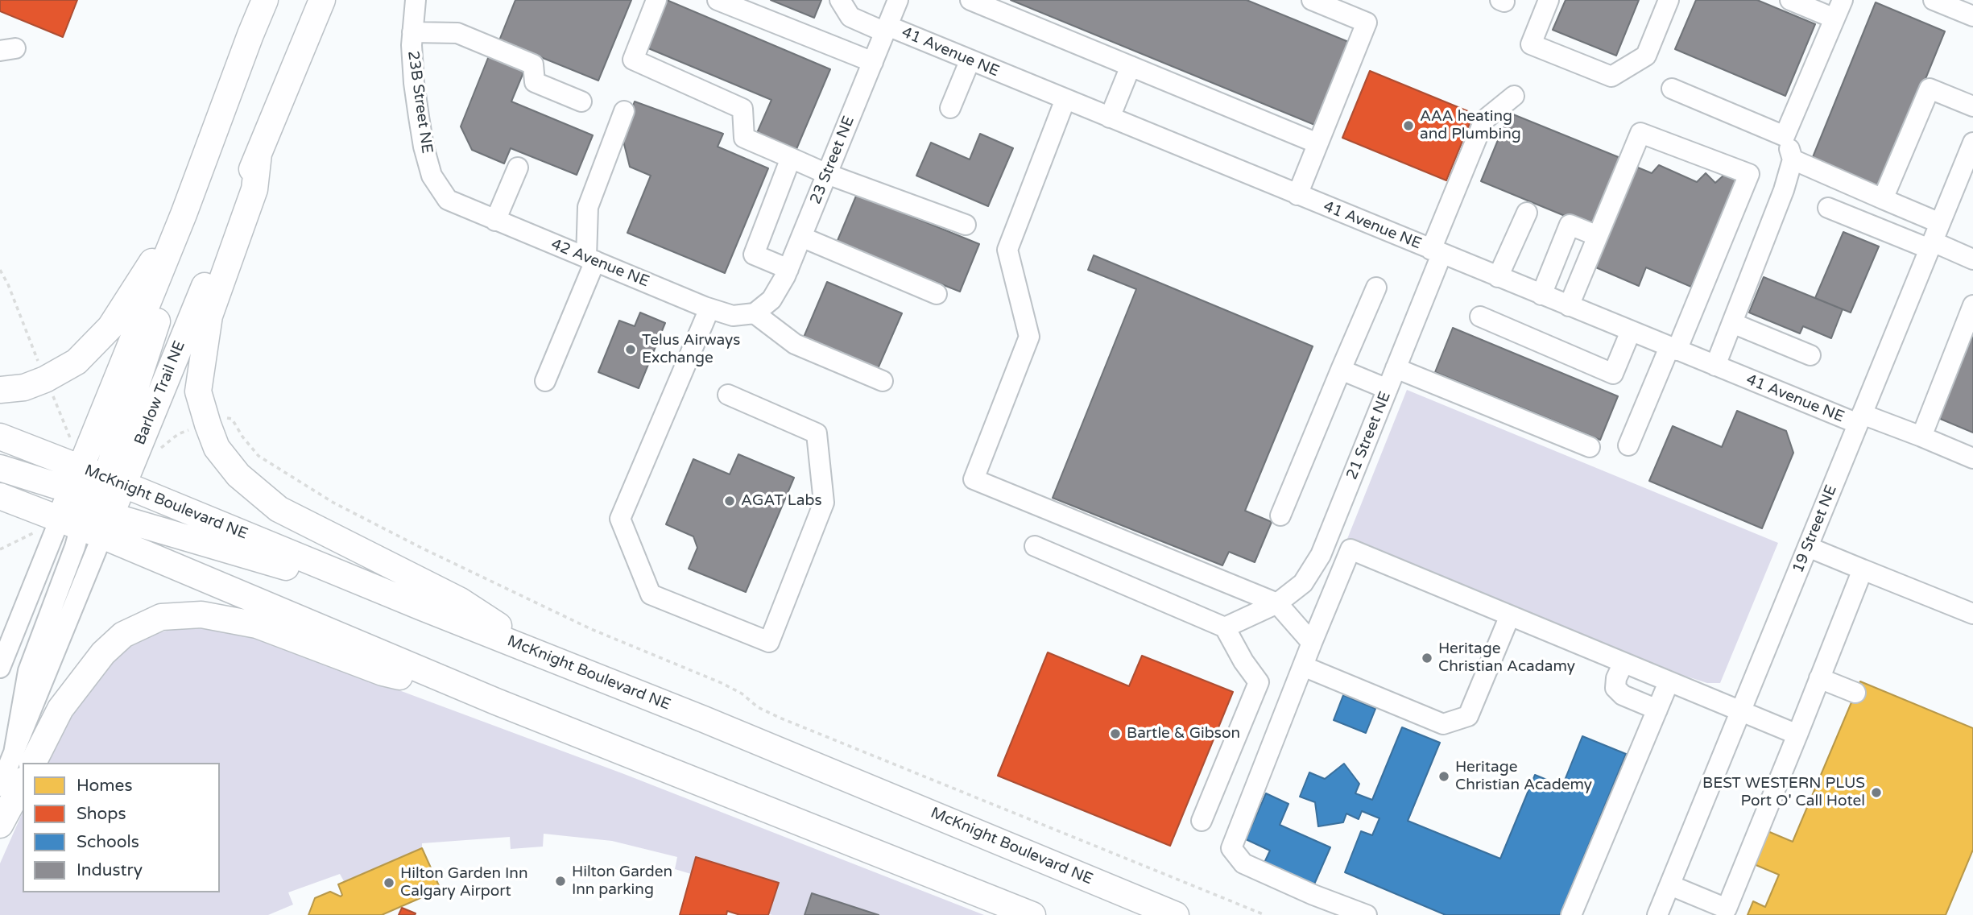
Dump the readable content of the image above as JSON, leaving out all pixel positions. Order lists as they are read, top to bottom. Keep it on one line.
{"streets":{"main road":["Barlow Trail NE","McKnight Boulevard NE"],"street":["41 Avenue NE","23B Street NE","23 Street NE","42 Avenue NE","21 Street NE","19 Street NE"]},"crossings":[["41 Avenue NE","23 Street NE"],["41 Avenue NE","21 Street NE"],["41 Avenue NE","19 Street NE"],["23B Street NE","42 Avenue NE"],["23 Street NE","42 Avenue NE"],["Barlow Trail NE","McKnight Boulevard NE"]],"places":["AAA heating and Plumbing","Telus Airways Exchange","AGAT Labs","Heritage Christian Acadamy","Bartle & Gibson","Heritage Christian Academy","BEST WESTERN PLUS Port O' Call Hotel","Hilton Garden Inn parking","Hilton Garden Inn Calgary Airport"],"legend":["Homes","Shops","Schools","Industry"]}
